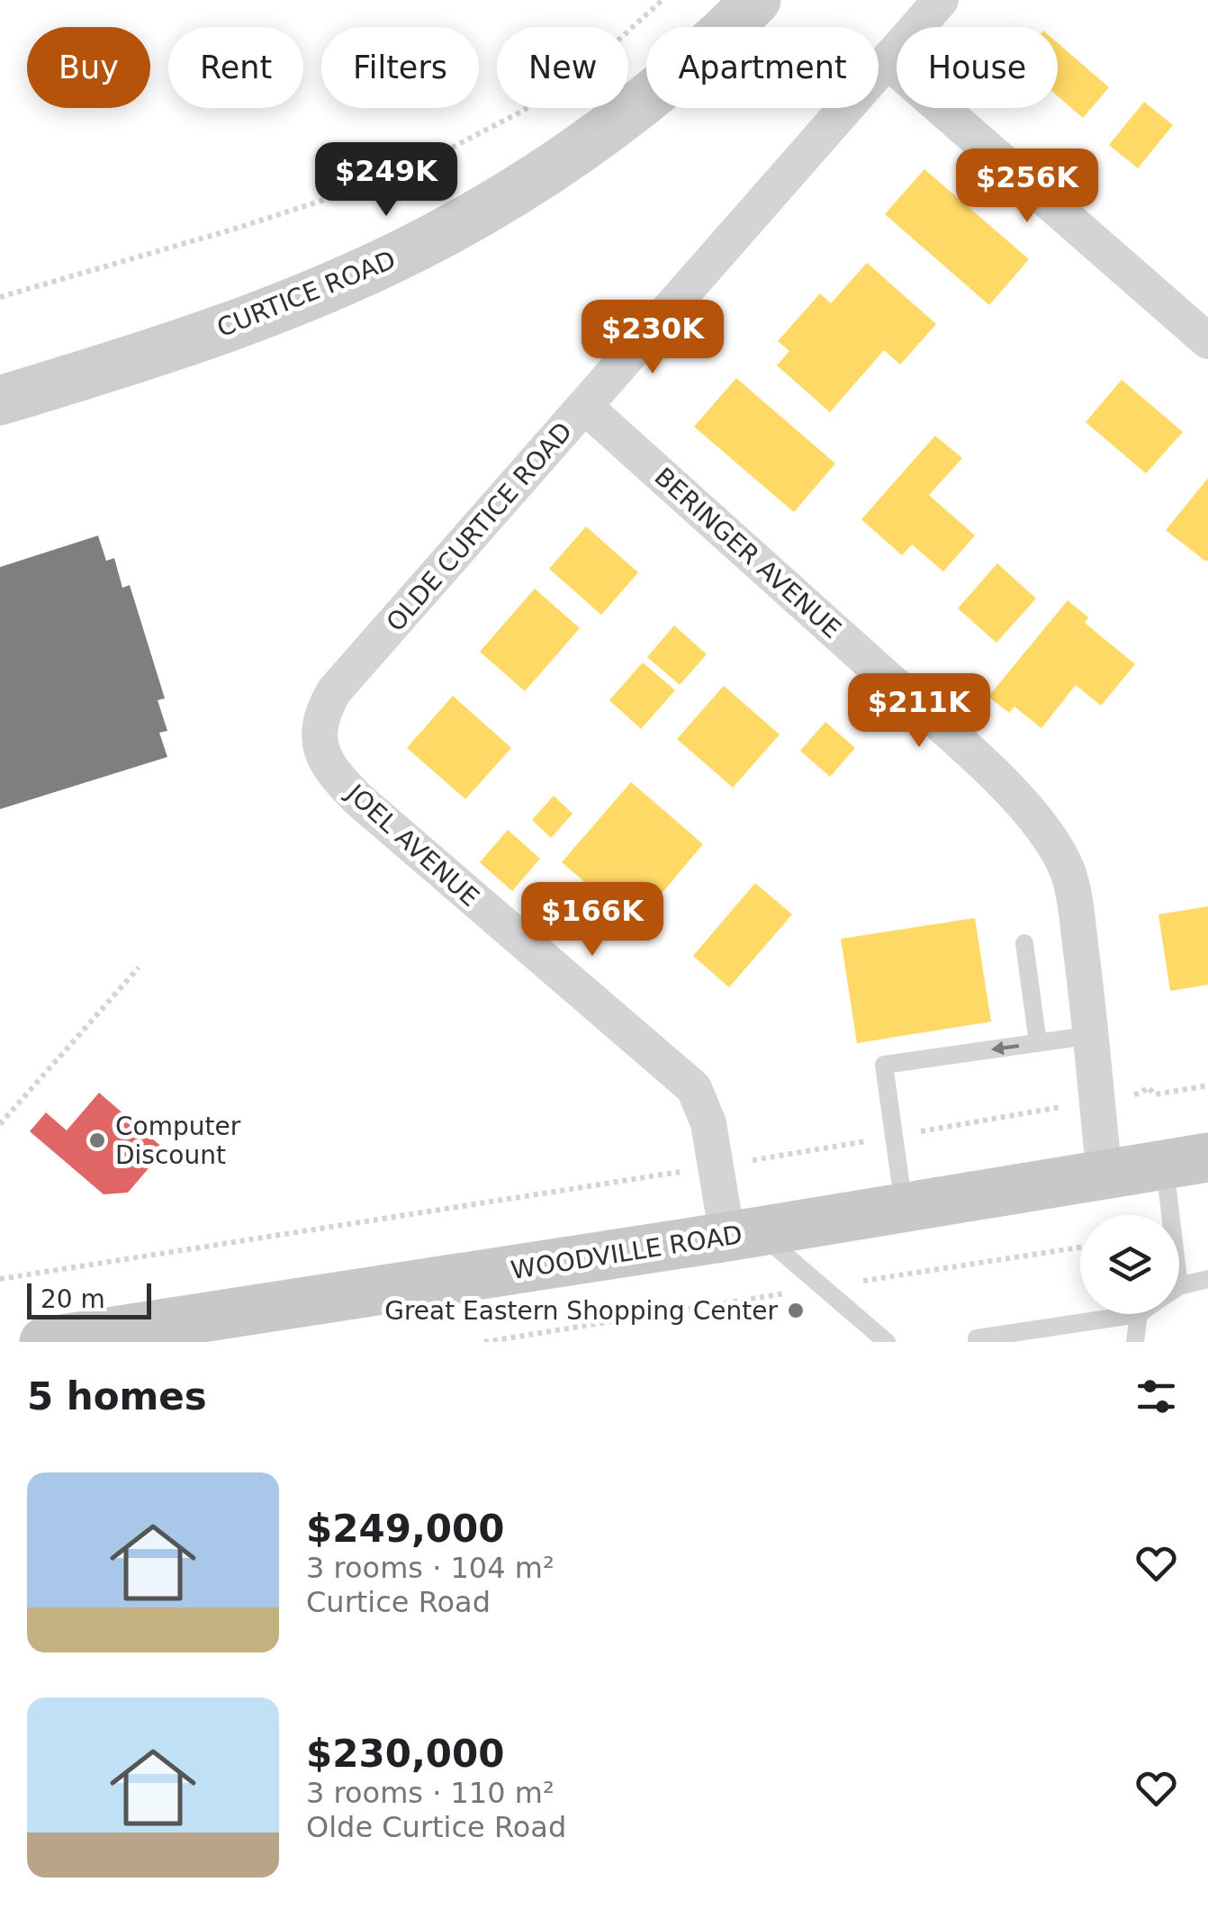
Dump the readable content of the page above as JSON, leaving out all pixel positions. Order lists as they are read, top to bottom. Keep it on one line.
{"streets":{"main road":["WOODVILLE ROAD"],"street":["CURTICE ROAD","OLDE CURTICE ROAD","BERINGER AVENUE","JOEL AVENUE"]},"crossings":[["OLDE CURTICE ROAD","BERINGER AVENUE"],["OLDE CURTICE ROAD","JOEL AVENUE"],["BERINGER AVENUE","WOODVILLE ROAD"],["JOEL AVENUE","WOODVILLE ROAD"]],"places":["Computer Discount","Great Eastern Shopping Center"],"scale_bar":"20 m","page":{"chip":["Buy","Rent","Filters","New","Apartment","House"],"price":["$249K","$256K","$230K","$211K","$166K"],"scale":"20 m","heading":"5 homes","list":[{"name":"$249,000","note":"3 rooms · 104 m² · Curtice Road"},{"name":"$230,000","note":"3 rooms · 110 m² · Olde Curtice Road"}]}}
